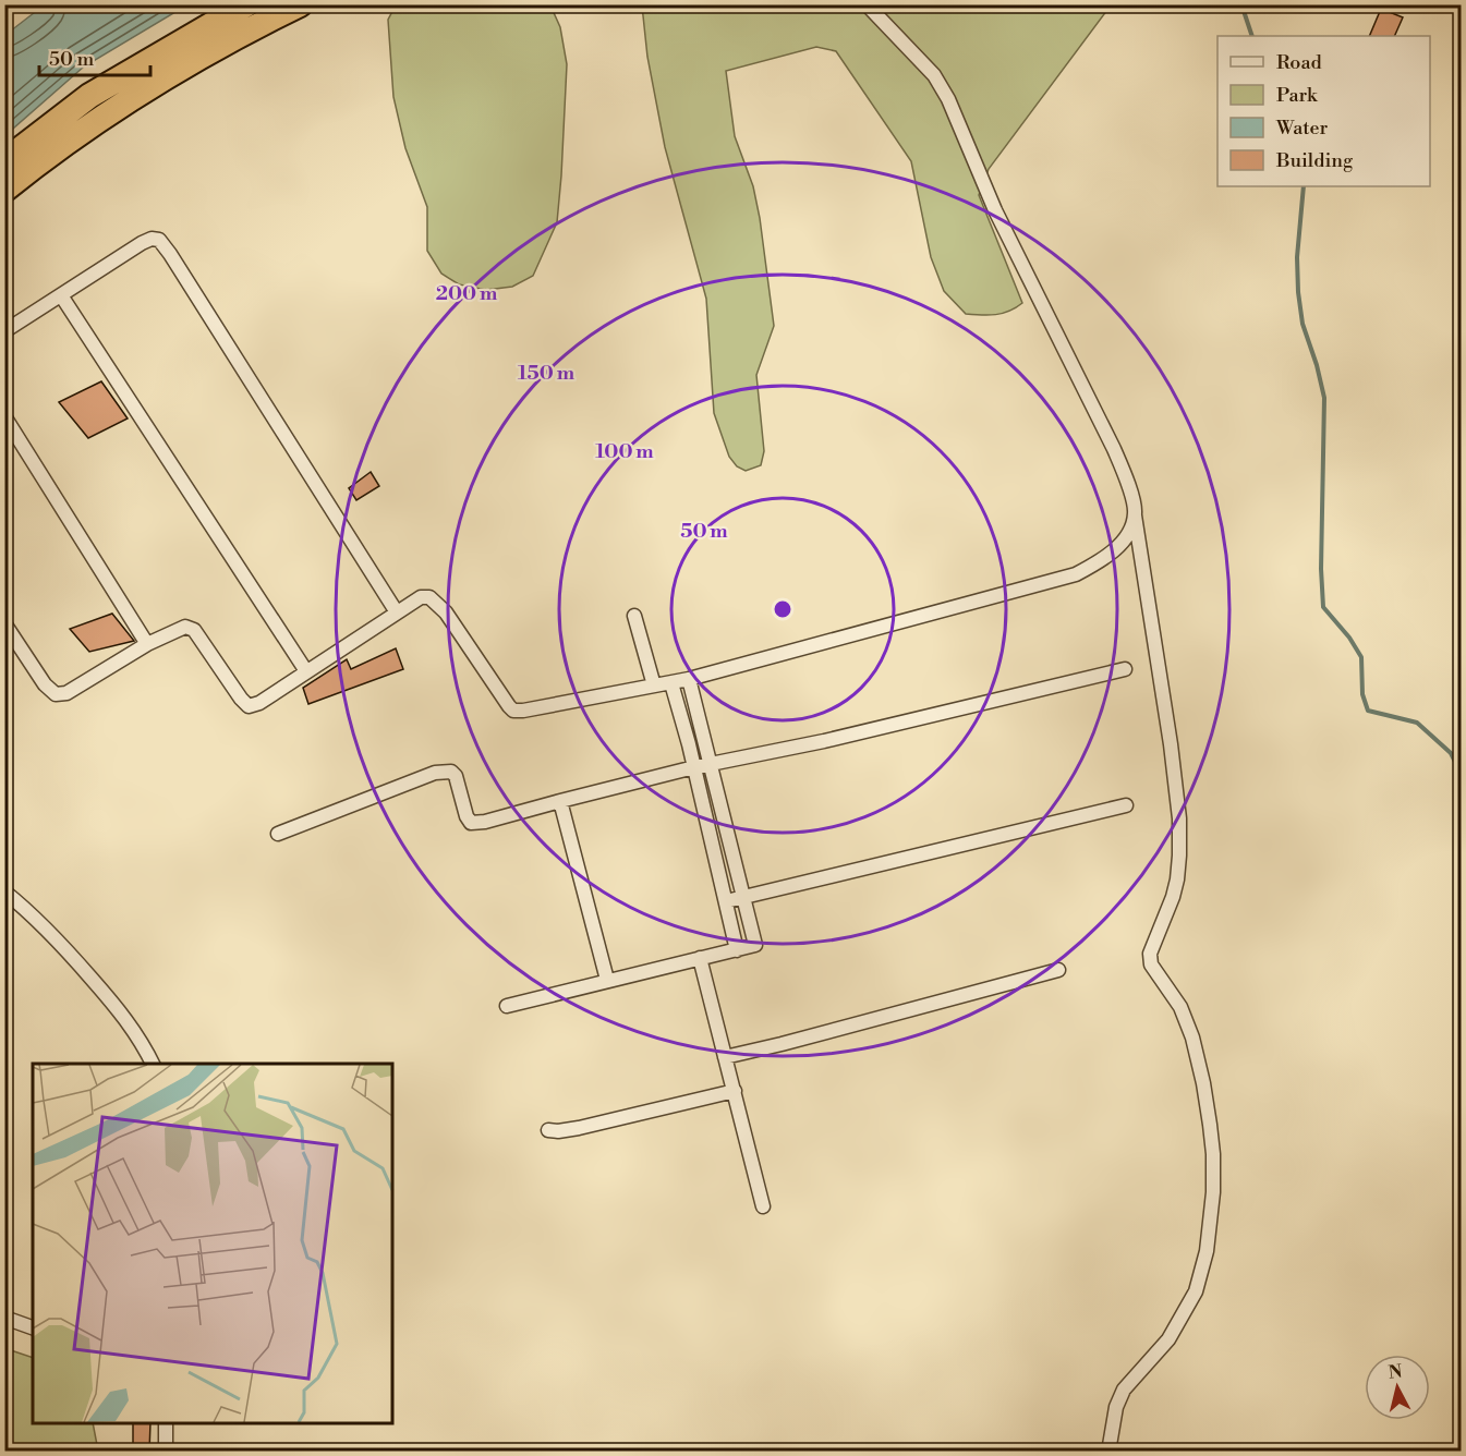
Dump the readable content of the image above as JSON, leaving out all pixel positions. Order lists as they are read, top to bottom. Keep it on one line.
{"legend":["Road","Park","Water","Building"],"scale_bar":"50 m","north":"top","rings":["200 m","150 m","100 m","50 m"]}
